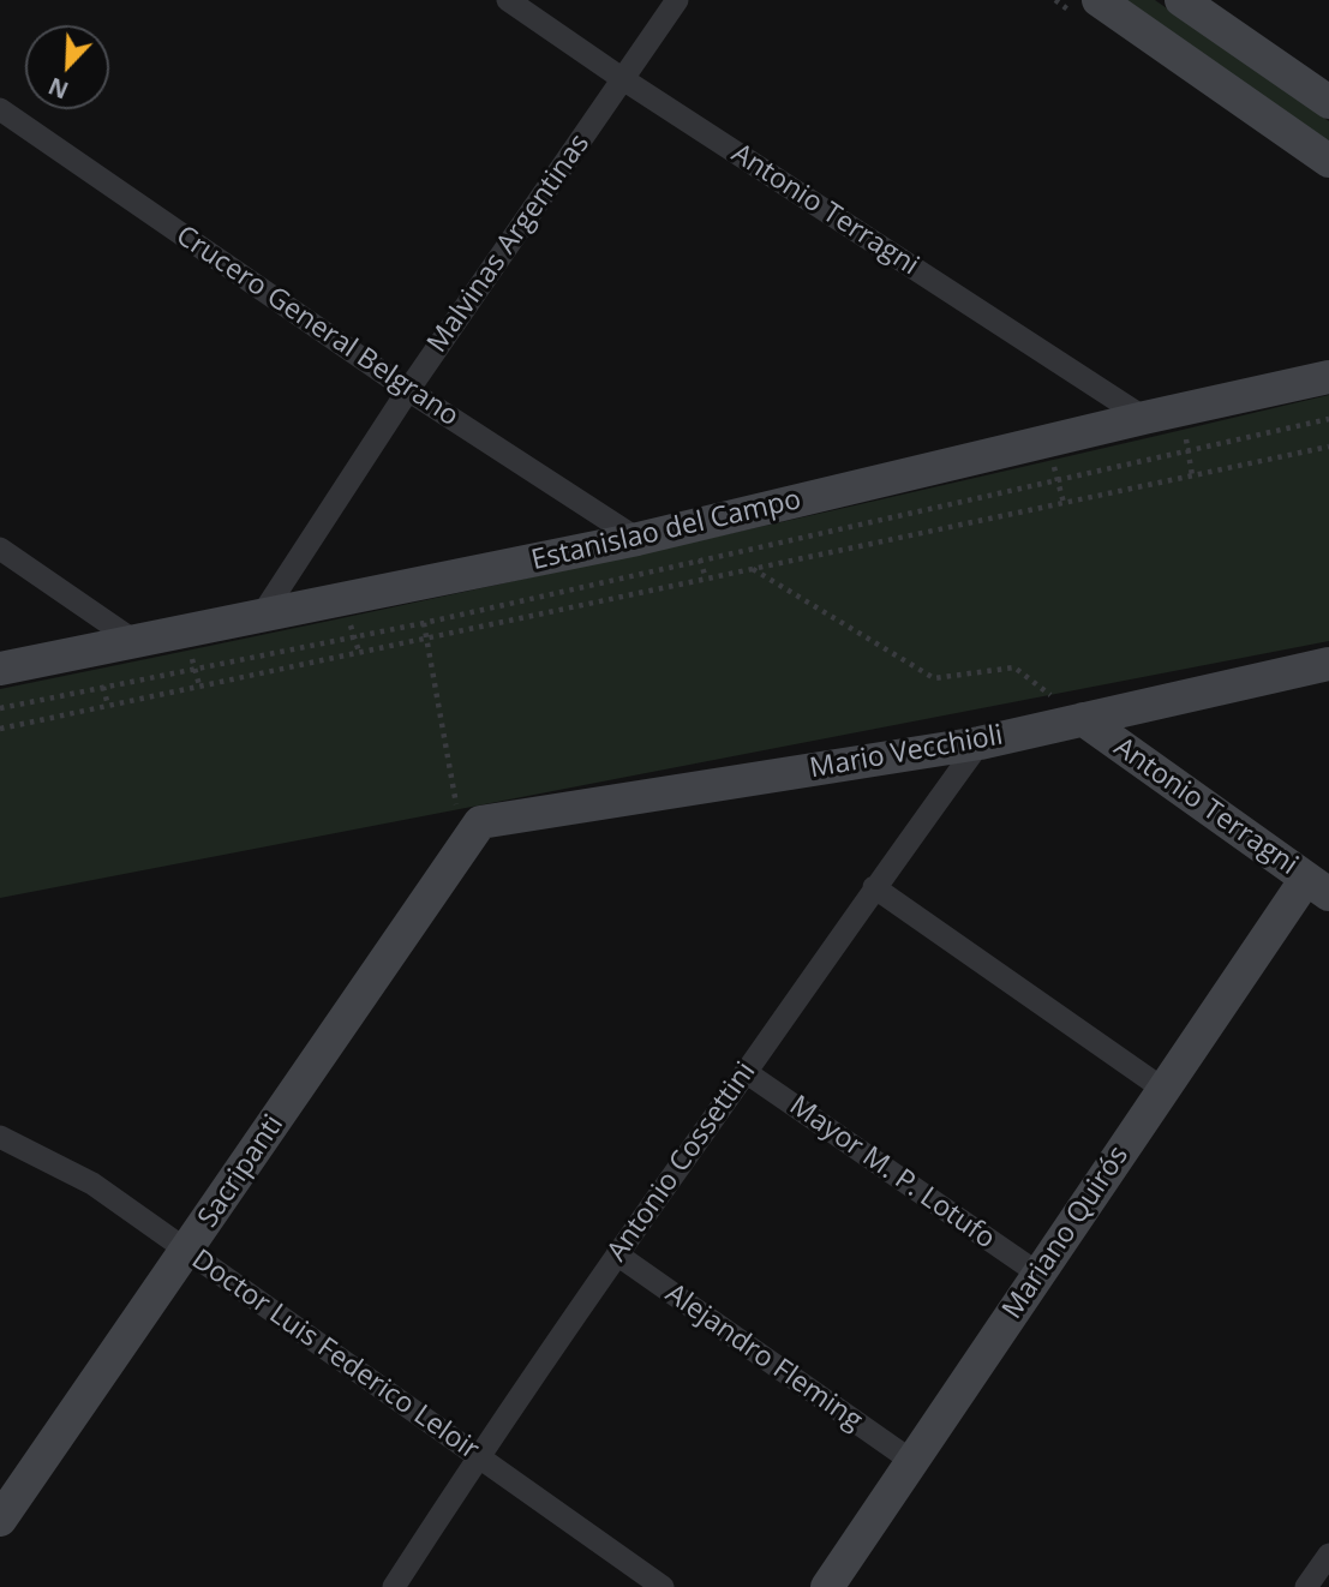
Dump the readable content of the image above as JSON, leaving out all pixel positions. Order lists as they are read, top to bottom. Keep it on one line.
{"streets":{"street":["Antonio Terragni","Malvinas Argentinas","Crucero General Belgrano","Estanislao del Campo","Mario Vecchioli","Antonio Cossettini","Sacripanti","Mayor M. P. Lotufo","Mariano Quirós","Doctor Luis Federico Leloir","Alejandro Fleming"]},"crossings":[["Antonio Terragni","Malvinas Argentinas"],["Antonio Terragni","Estanislao del Campo"],["Antonio Terragni","Mario Vecchioli"],["Antonio Terragni","Mariano Quirós"],["Malvinas Argentinas","Crucero General Belgrano"],["Malvinas Argentinas","Estanislao del Campo"],["Crucero General Belgrano","Estanislao del Campo"],["Mario Vecchioli","Antonio Cossettini"],["Mario Vecchioli","Sacripanti"],["Antonio Cossettini","Mayor M. P. Lotufo"],["Antonio Cossettini","Doctor Luis Federico Leloir"],["Antonio Cossettini","Alejandro Fleming"],["Sacripanti","Doctor Luis Federico Leloir"],["Mayor M. P. Lotufo","Mariano Quirós"],["Mariano Quirós","Alejandro Fleming"]],"north":"bottom left"}
